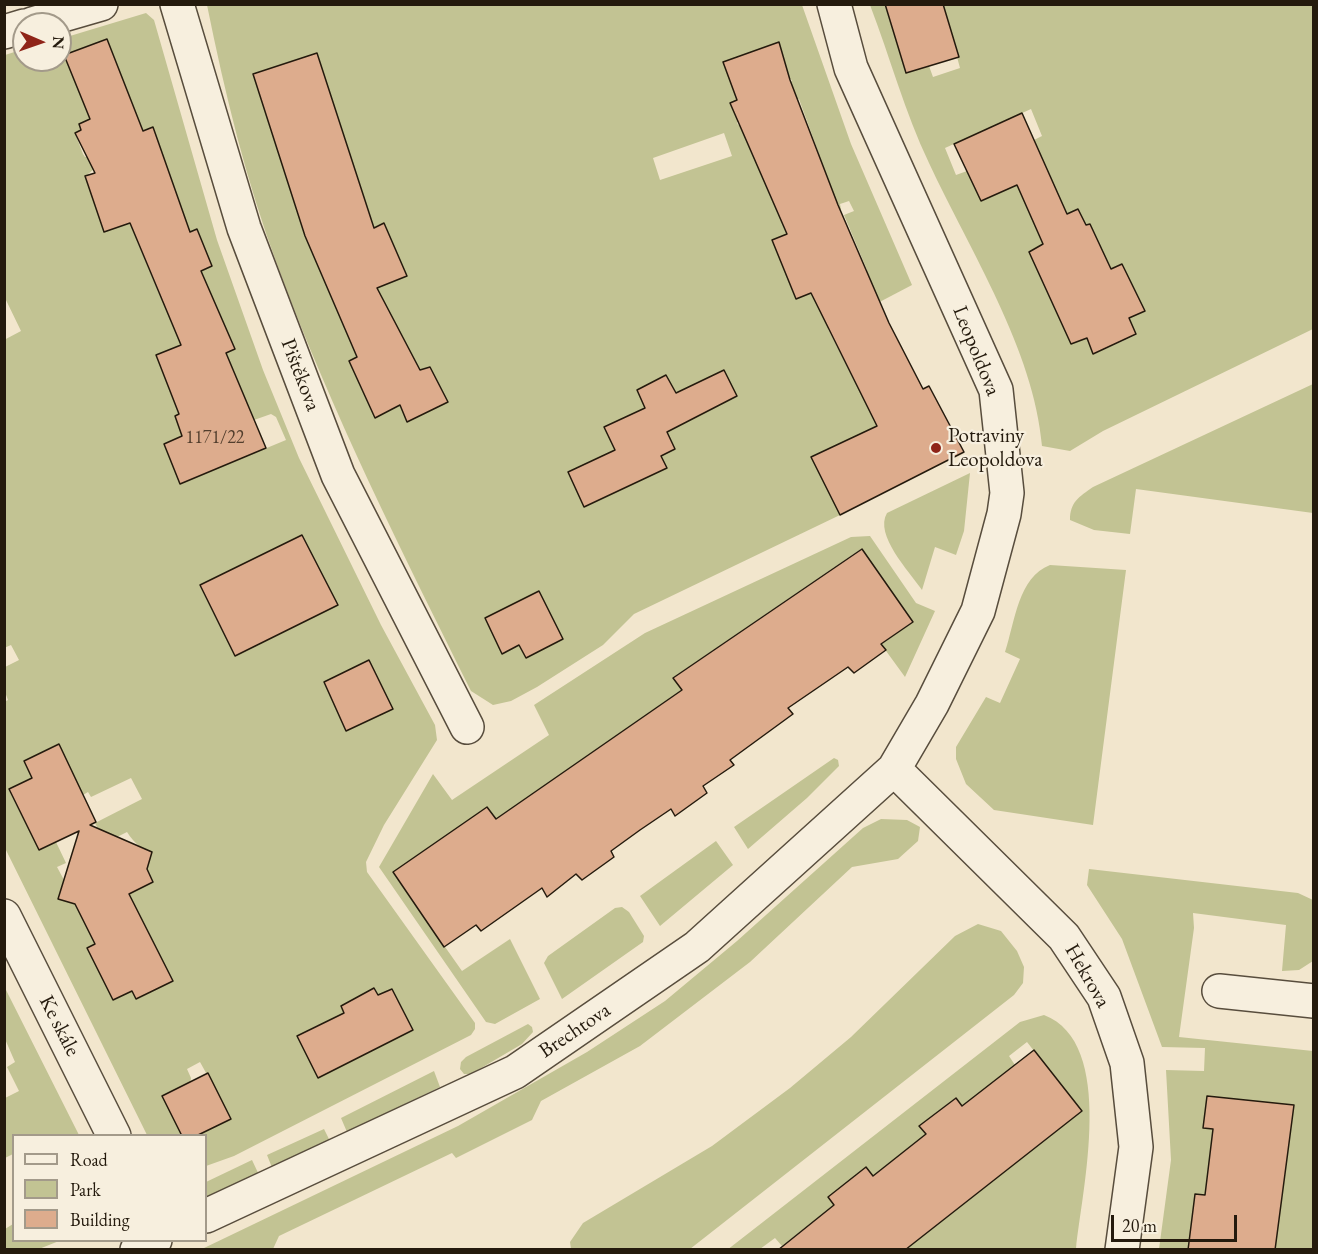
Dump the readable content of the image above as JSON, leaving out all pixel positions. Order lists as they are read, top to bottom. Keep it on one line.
{"streets":{"street":["Leopoldova","Pištěkova","Hekrova","Ke skále","Brechtova"]},"crossings":[["Leopoldova","Hekrova"],["Leopoldova","Brechtova"],["Hekrova","Brechtova"]],"places":["Potraviny Leopoldova"],"house_numbers":["1171/22"],"legend":["Road","Park","Building"],"scale_bar":"20 m","north":"right"}
